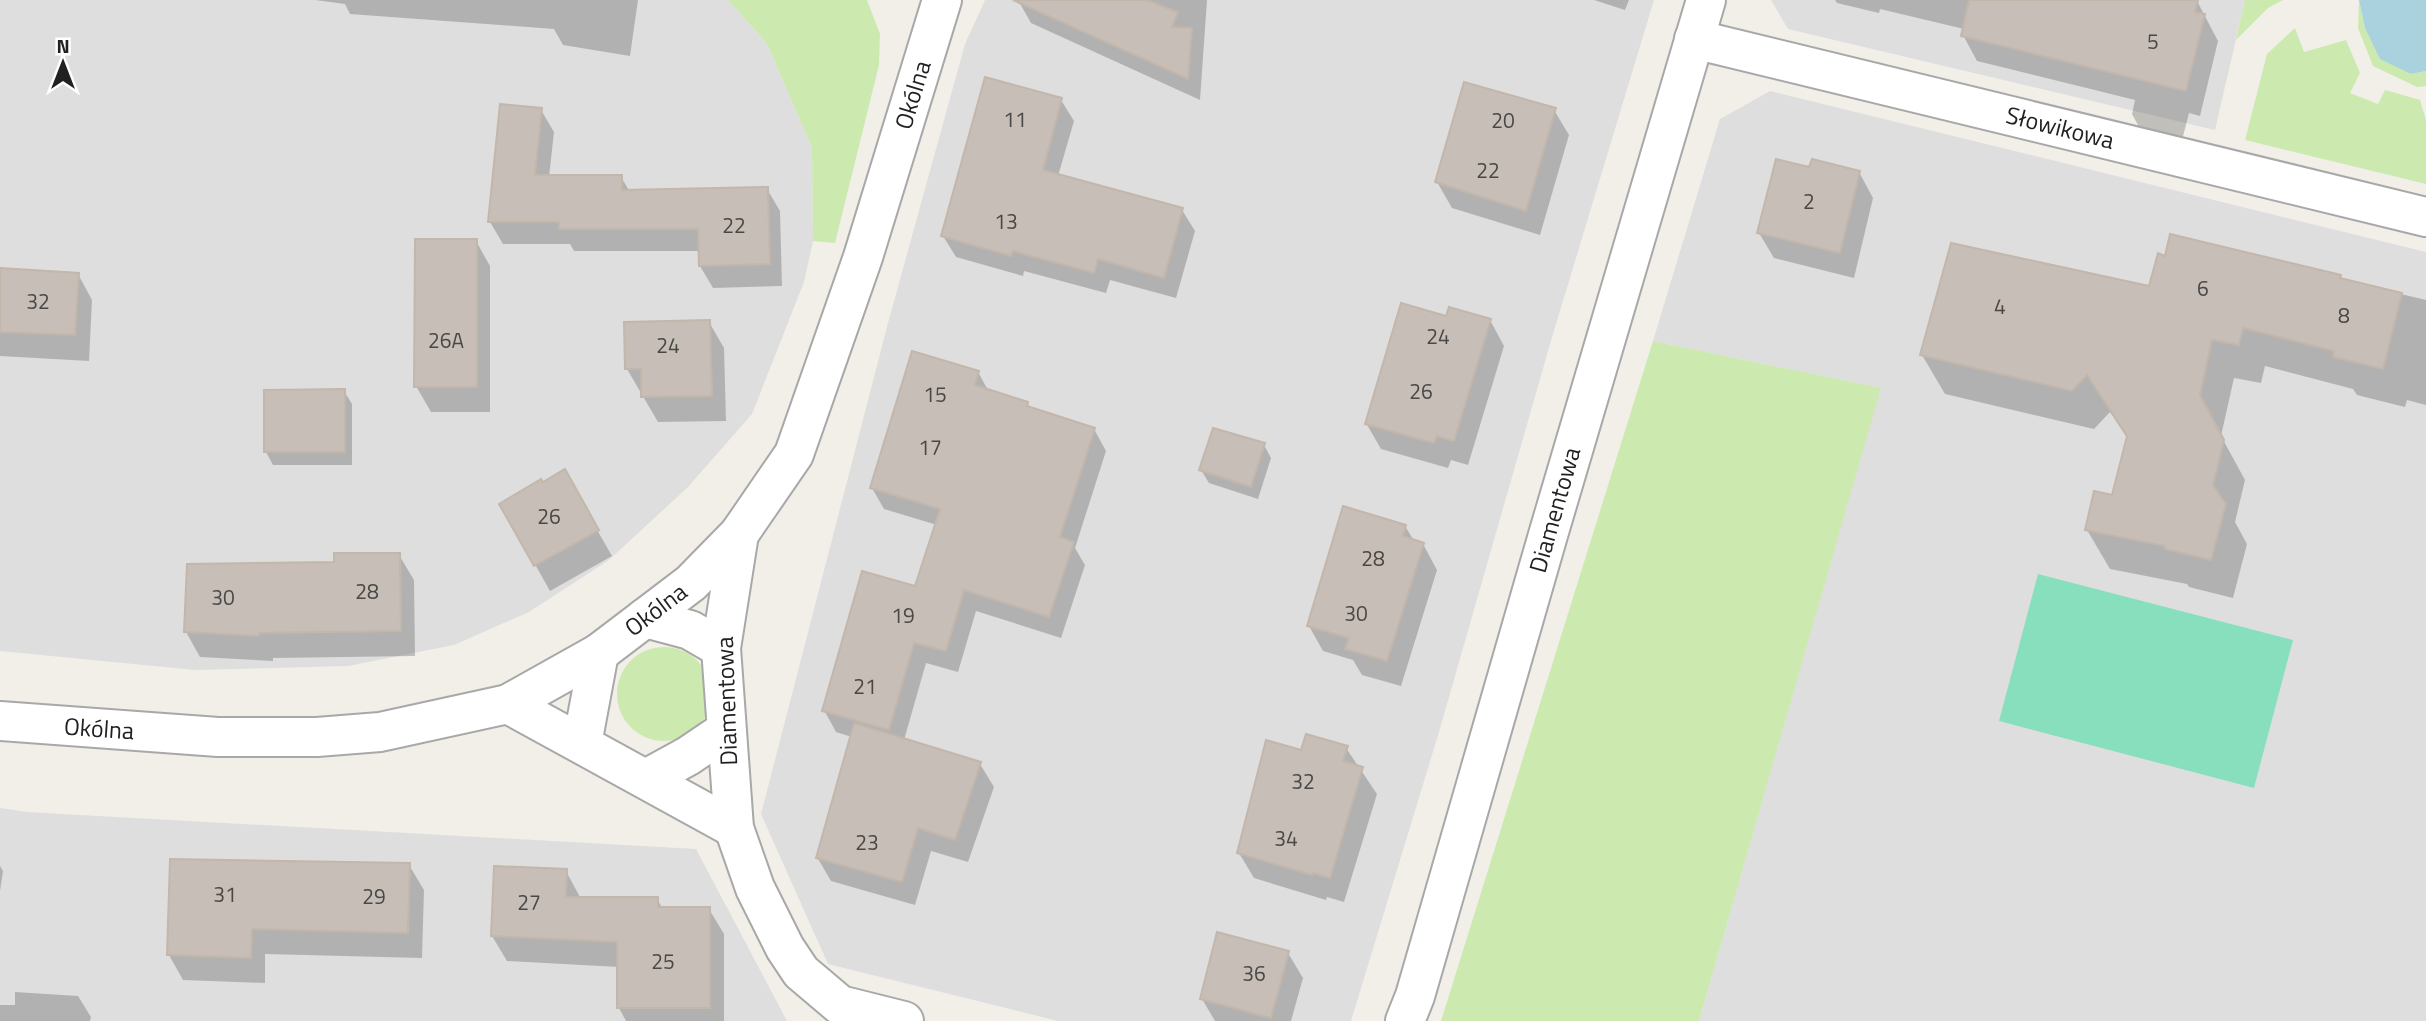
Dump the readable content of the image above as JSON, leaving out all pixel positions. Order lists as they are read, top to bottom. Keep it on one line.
{"streets":{"street":["Okólna","Słowikowa","Diamentowa"]},"crossings":[["Okólna","Diamentowa"],["Słowikowa","Diamentowa"]],"house_numbers":["5","11","20","22","2","13","22","6","32","4","8","24","26A","24","26","15","17","26","28","28","30","30","19","21","32","34","23","31","29","27","25","36"],"north":"top"}
